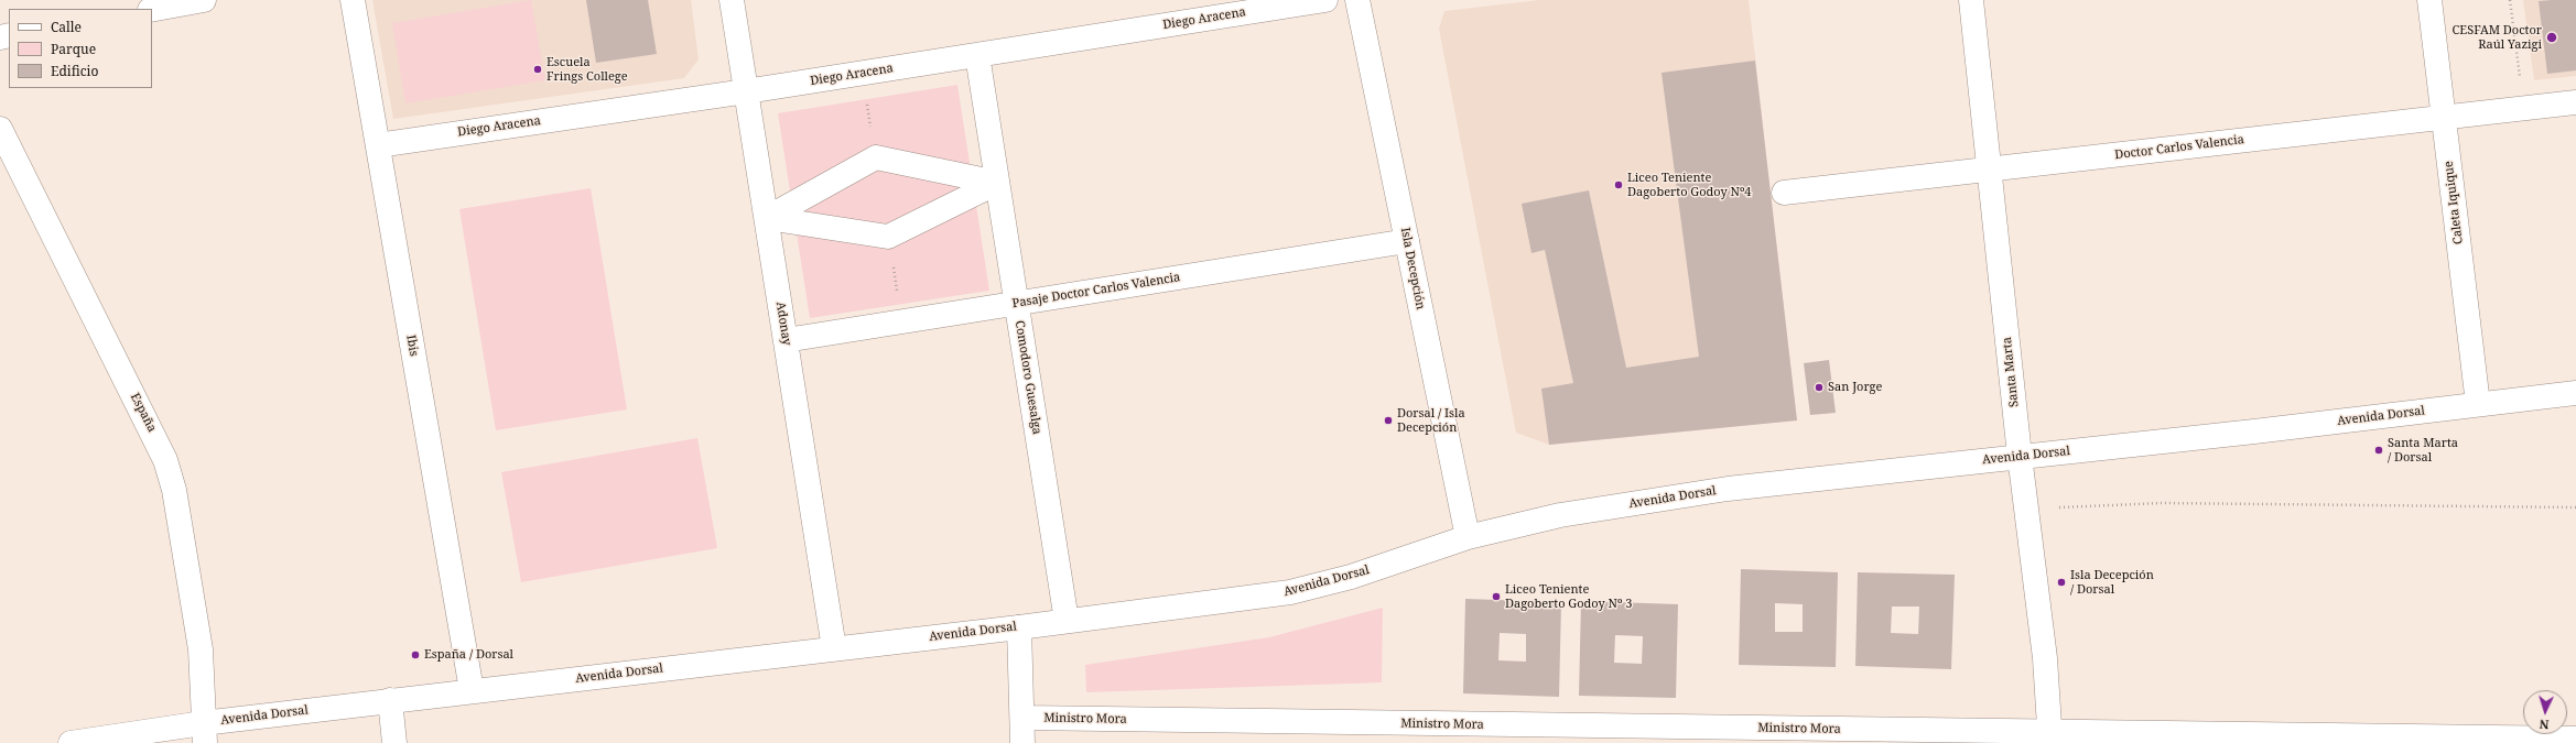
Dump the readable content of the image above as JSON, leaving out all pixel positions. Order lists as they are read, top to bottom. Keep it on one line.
{"streets":{"street":["Diego Aracena","Doctor Carlos Valencia","Caleta Iquique","Isla Decepción","Pasaje Doctor Carlos Valencia","Adonay","Ibis","Santa Marta","Comodoro Guesalga","España","Avenida Dorsal","Ministro Mora"]},"crossings":[["Diego Aracena","Adonay"],["Diego Aracena","Ibis"],["Diego Aracena","Comodoro Guesalga"],["Doctor Carlos Valencia","Caleta Iquique"],["Doctor Carlos Valencia","Santa Marta"],["Caleta Iquique","Avenida Dorsal"],["Isla Decepción","Pasaje Doctor Carlos Valencia"],["Isla Decepción","Avenida Dorsal"],["Pasaje Doctor Carlos Valencia","Adonay"],["Pasaje Doctor Carlos Valencia","Comodoro Guesalga"],["Adonay","Avenida Dorsal"],["Ibis","Avenida Dorsal"],["Santa Marta","Avenida Dorsal"],["Santa Marta","Ministro Mora"],["Comodoro Guesalga","Avenida Dorsal"],["España","Avenida Dorsal"]],"places":["CESFAM Doctor Raúl Yazigi","Escuela Frings College","Liceo Teniente Dagoberto Godoy Nº4","San Jorge","Dorsal / Isla Decepción","Santa Marta / Dorsal","Isla Decepción / Dorsal","Liceo Teniente Dagoberto Godoy Nº 3","España / Dorsal"],"legend":["Calle","Parque","Edificio"],"north":"bottom"}
